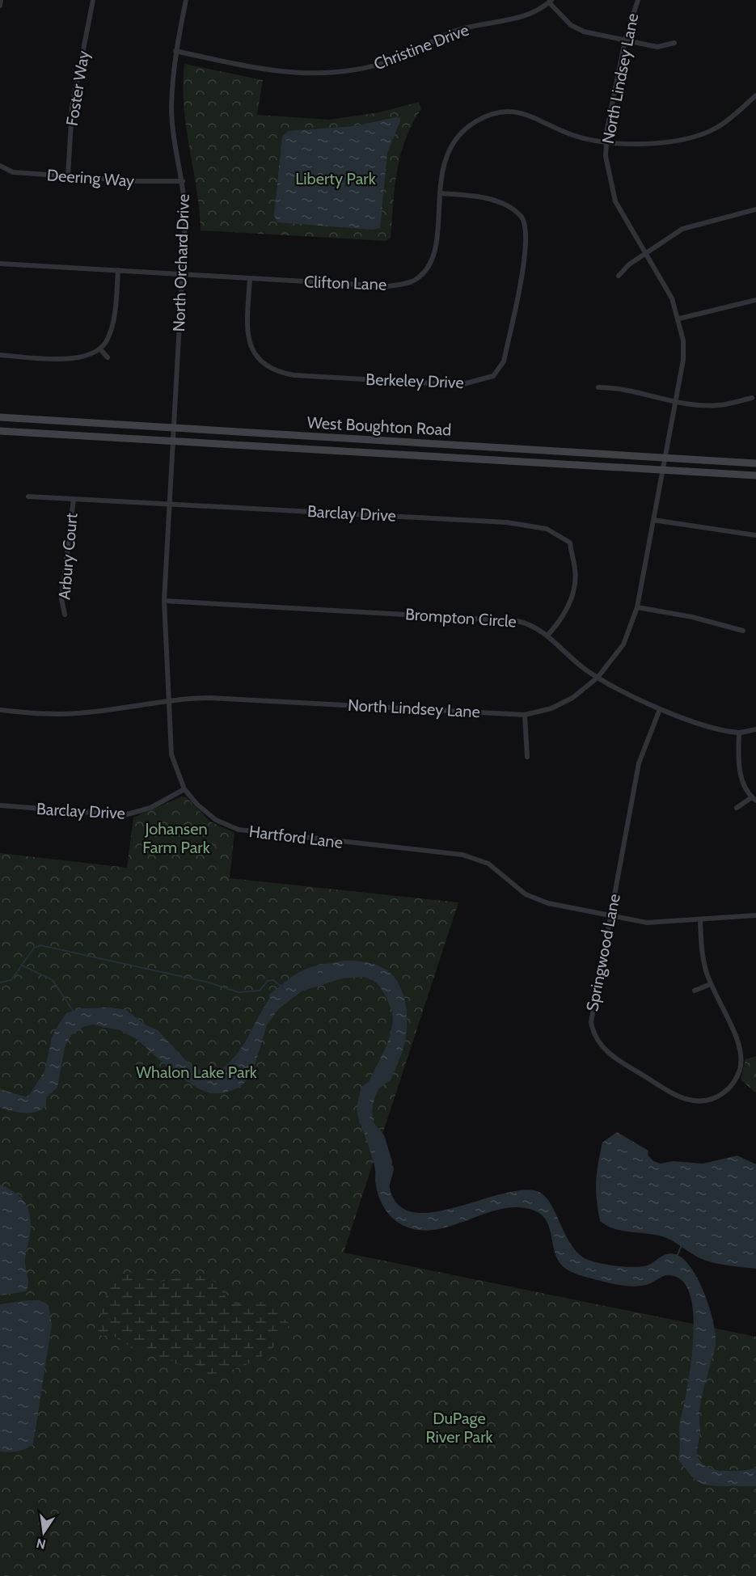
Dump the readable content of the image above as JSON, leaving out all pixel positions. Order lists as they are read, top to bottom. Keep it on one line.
{"streets":{"main road":["West Boughton Road"],"street":["Christine Drive","North Lindsey Lane","Foster Way","Deering Way","North Orchard Drive","Clifton Lane","Berkeley Drive","Barclay Drive","Arbury Court","Brompton Circle","Hartford Lane","Springwood Lane"]},"crossings":[["Christine Drive","North Orchard Drive"],["North Lindsey Lane","Clifton Lane"],["North Lindsey Lane","West Boughton Road"],["North Lindsey Lane","Brompton Circle"],["North Lindsey Lane","Hartford Lane"],["Foster Way","Deering Way"],["Deering Way","North Orchard Drive"],["North Orchard Drive","Clifton Lane"],["North Orchard Drive","West Boughton Road"],["North Orchard Drive","Hartford Lane"],["Clifton Lane","Berkeley Drive"],["West Boughton Road","Hartford Lane"],["Barclay Drive","Arbury Court"],["Barclay Drive","Brompton Circle"],["Barclay Drive","Hartford Lane"],["Brompton Circle","Hartford Lane"],["Brompton Circle","Springwood Lane"],["Hartford Lane","Springwood Lane"]],"parks":["Liberty Park","Johansen Farm Park","Whalon Lake Park","DuPage River Park"],"north":"bottom"}
